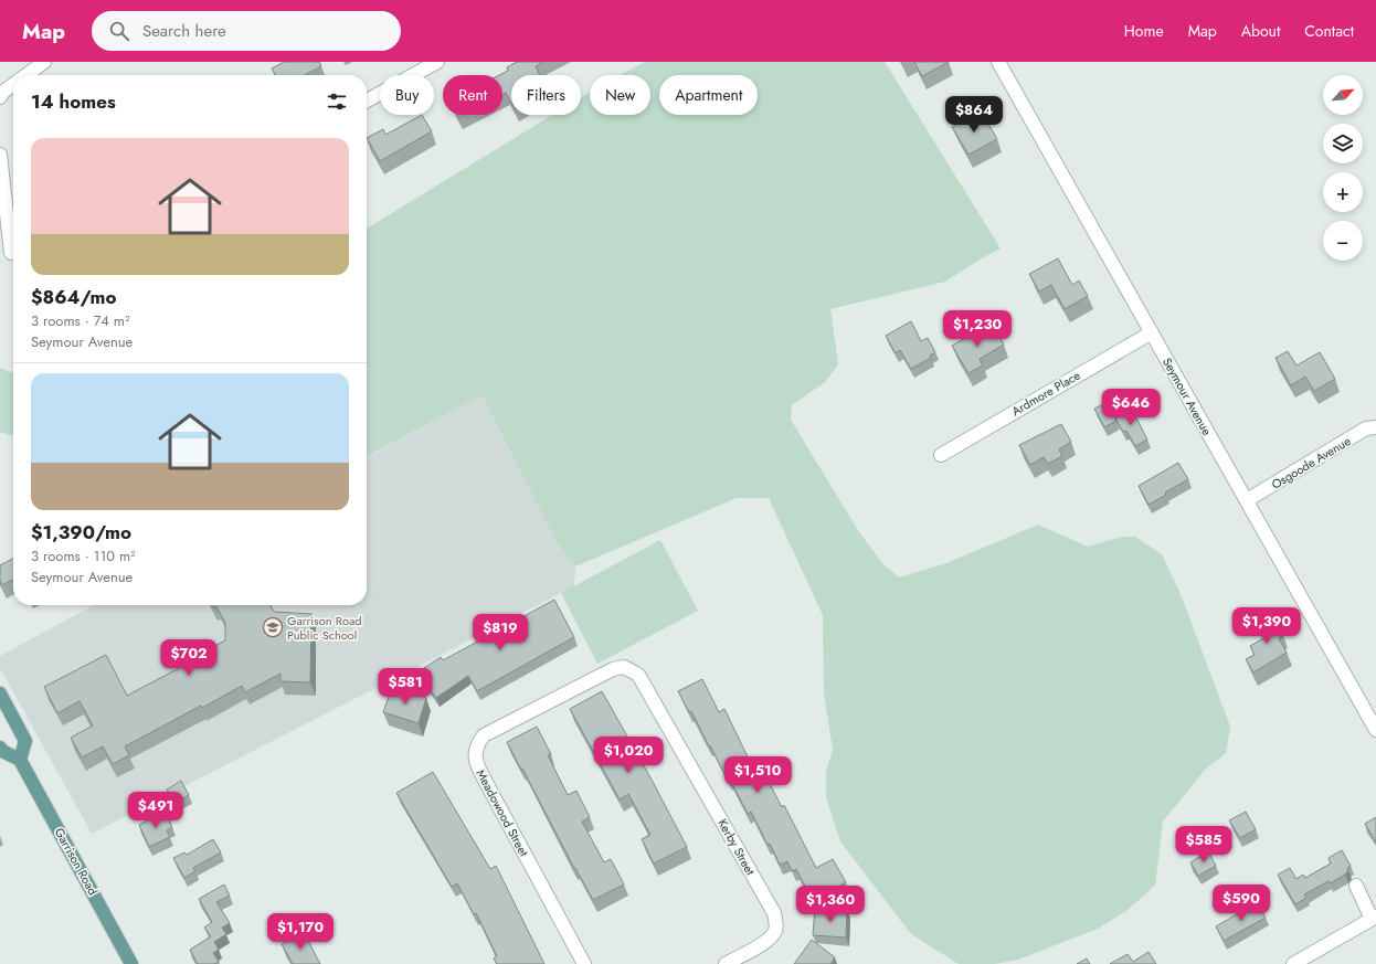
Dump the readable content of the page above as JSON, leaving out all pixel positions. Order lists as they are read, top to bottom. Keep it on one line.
{"streets":{"main road":["Garrison Road"],"street":["Ardmore Place","Seymour Avenue","Osgoode Avenue","Meadowood Street","Kerby Street"]},"crossings":[["Ardmore Place","Seymour Avenue"],["Seymour Avenue","Osgoode Avenue"],["Meadowood Street","Kerby Street"]],"places":{"school or university":["Garrison Road Public School"]},"north":"top right","page":{"header":"Map","search":"Search here","nav":["Home","Map","About","Contact"],"map_buttons":["+","−"],"chip":["Buy","Rent","Filters","New","Apartment"],"heading":"14 homes","price":["$864","$1,230","$646","$1,390","$819","$702","$581","$1,020","$1,510","$491","$585","$590","$1,360","$1,170"],"list":[{"name":"$864/mo","note":"3 rooms · 74 m² · Seymour Avenue"},{"name":"$1,390/mo","note":"3 rooms · 110 m² · Seymour Avenue"}]}}
